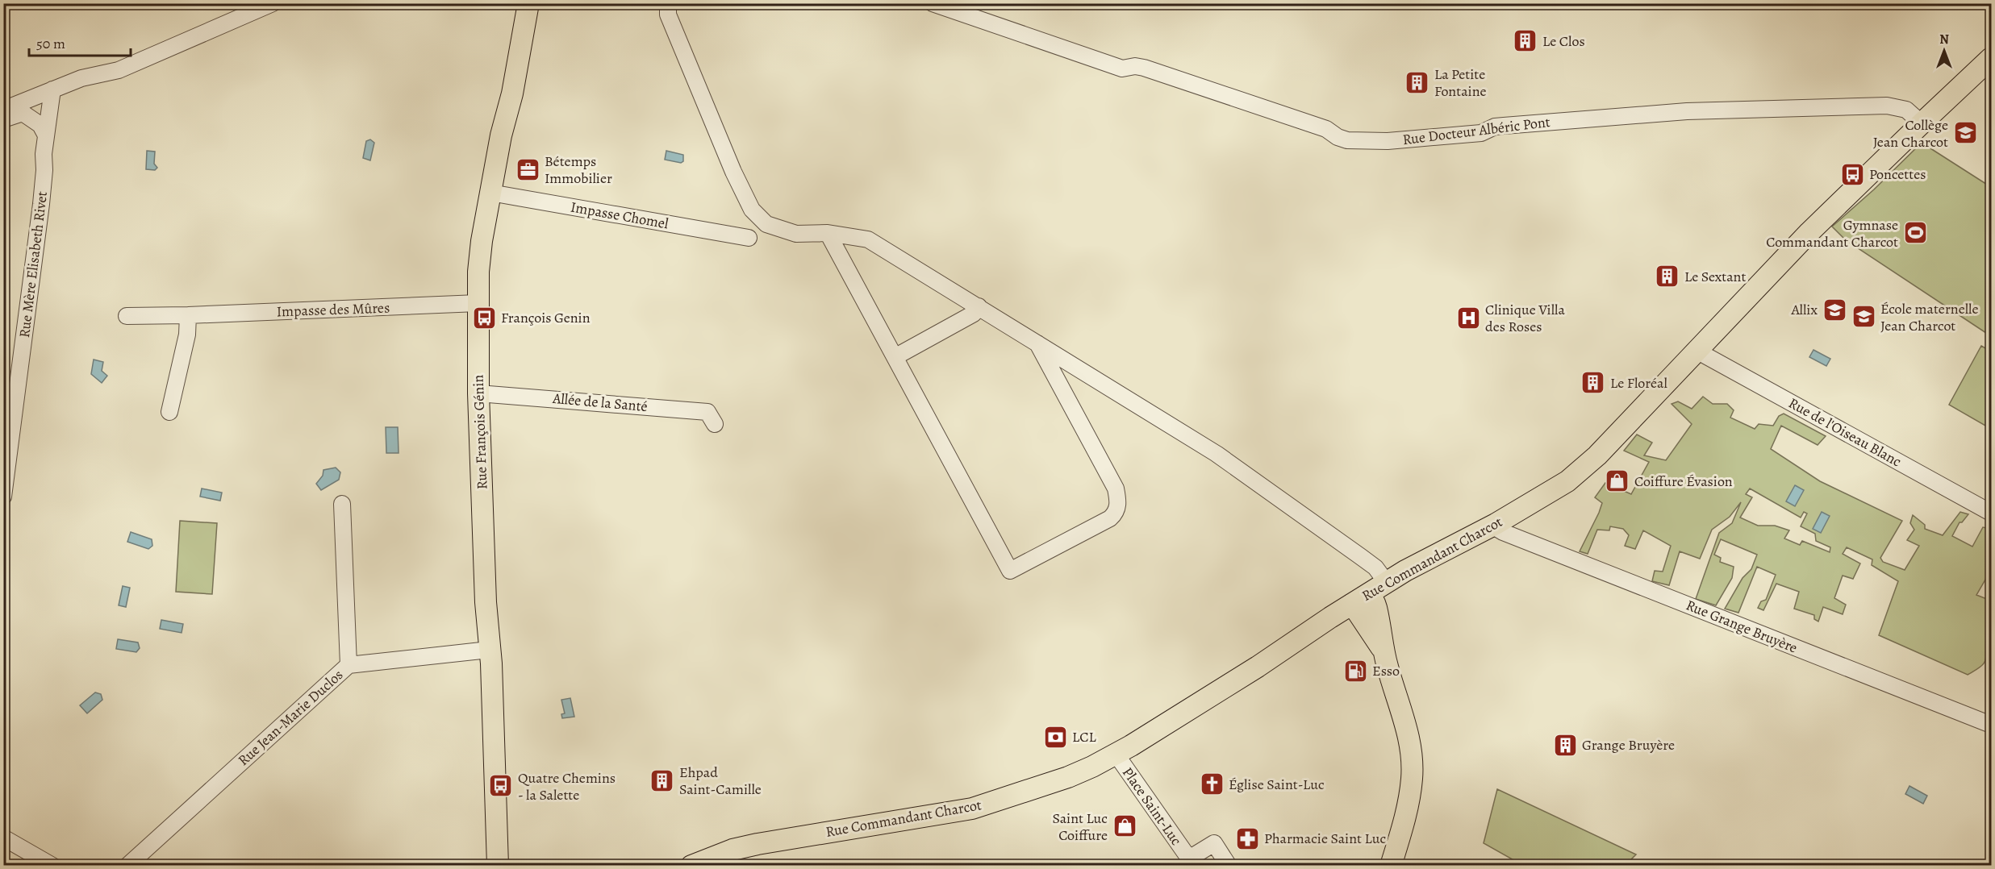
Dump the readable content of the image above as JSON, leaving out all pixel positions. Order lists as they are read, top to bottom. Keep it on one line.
{"streets":{"main road":["Rue François Génin","Rue Commandant Charcot"],"street":["Rue Docteur Albéric Pont","Impasse Chomel","Rue Mère Elisabeth Rivet","Impasse des Mûres","Allée de la Santé","Rue de l'Oiseau Blanc","Rue Grange Bruyère","Rue Jean-Marie Duclos","Place Saint-Luc"]},"crossings":[["Rue Docteur Albéric Pont","Rue Commandant Charcot"],["Impasse Chomel","Rue François Génin"],["Impasse des Mûres","Rue François Génin"],["Allée de la Santé","Rue François Génin"],["Rue François Génin","Rue Jean-Marie Duclos"],["Rue de l'Oiseau Blanc","Rue Commandant Charcot"],["Rue Commandant Charcot","Rue Grange Bruyère"],["Rue Commandant Charcot","Place Saint-Luc"]],"places":{"building":["Le Clos","La Petite Fontaine","Le Sextant","Le Floréal","Grange Bruyère","Ehpad Saint-Camille"],"school or university":["Collège Jean Charcot","Allix","École maternelle Jean Charcot"],"office":["Bétemps Immobilier"],"bus stop":["Poncettes","François Genin","Quatre Chemins - la Salette"],"sports":["Gymnase Commandant Charcot"],"hospital":["Clinique Villa des Roses"],"shop":["Coiffure Évasion","Saint Luc Coiffure"],"fuel station":["Esso"],"bank":["LCL"],"church":["Église Saint-Luc"],"pharmacy":["Pharmacie Saint Luc"]},"scale_bar":"50 m","north":"top"}
